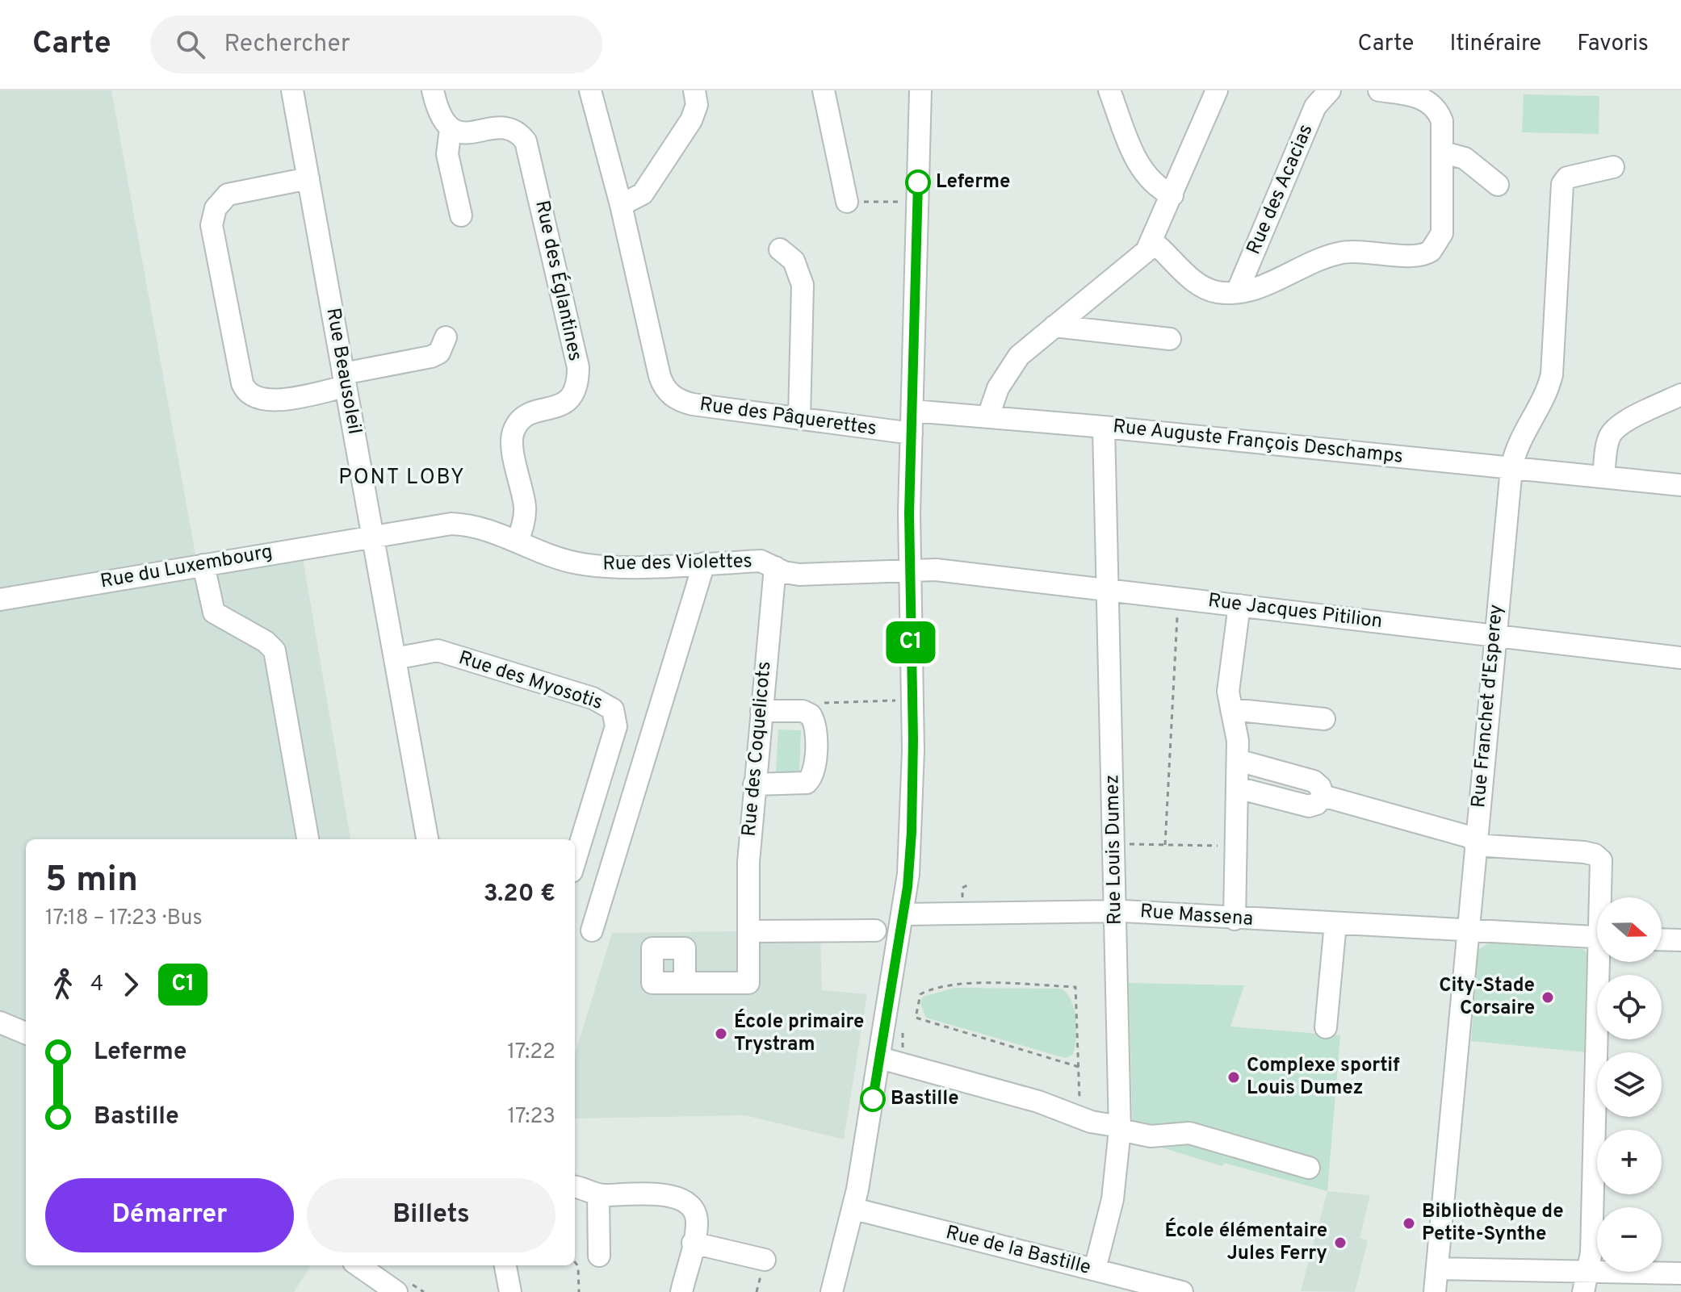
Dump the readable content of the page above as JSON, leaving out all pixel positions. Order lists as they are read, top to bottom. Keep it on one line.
{"streets":{"street":["Rue des Acacias","Rue des Églantines","Rue Beausoleil","Rue des Pâquerettes","Rue Auguste François Deschamps","Rue des Violettes","Rue du Luxembourg","Rue Jacques Pitilion","Rue des Myosotis","Rue Franchet d'Esperey","Rue des Coquelicots","Rue Louis Dumez","Rue Massena","Rue de la Bastille"]},"crossings":[["Rue des Églantines","Rue des Violettes"],["Rue Beausoleil","Rue des Violettes"],["Rue Beausoleil","Rue du Luxembourg"],["Rue Beausoleil","Rue des Myosotis"],["Rue Auguste François Deschamps","Rue Franchet d'Esperey"],["Rue Auguste François Deschamps","Rue Louis Dumez"],["Rue des Violettes","Rue du Luxembourg"],["Rue des Violettes","Rue Jacques Pitilion"],["Rue des Violettes","Rue des Coquelicots"],["Rue Jacques Pitilion","Rue Franchet d'Esperey"],["Rue Jacques Pitilion","Rue Louis Dumez"],["Rue Franchet d'Esperey","Rue Massena"],["Rue Louis Dumez","Rue Massena"],["Rue Louis Dumez","Rue de la Bastille"]],"districts":["PONT LOBY"],"places":["Leferme","City-Stade Corsaire","École primaire Trystram","Complexe sportif Louis Dumez","Bastille","Bibliothèque de Petite-Synthe","École élémentaire Jules Ferry"],"lines":["bus line C1"],"north":"right","page":{"header":"Carte","search":"Rechercher","nav":["Carte","Itinéraire","Favoris"],"on_map":"C1","heading":["5 min","17:18 – 17:23 · Bus","3.20 €"],"map_buttons":["+","−"],"legs":["4","C1"],"list":[{"name":"Leferme","value":"17:22"},{"name":"Bastille","value":"17:23"}],"buttons":["Démarrer","Billets"]}}
